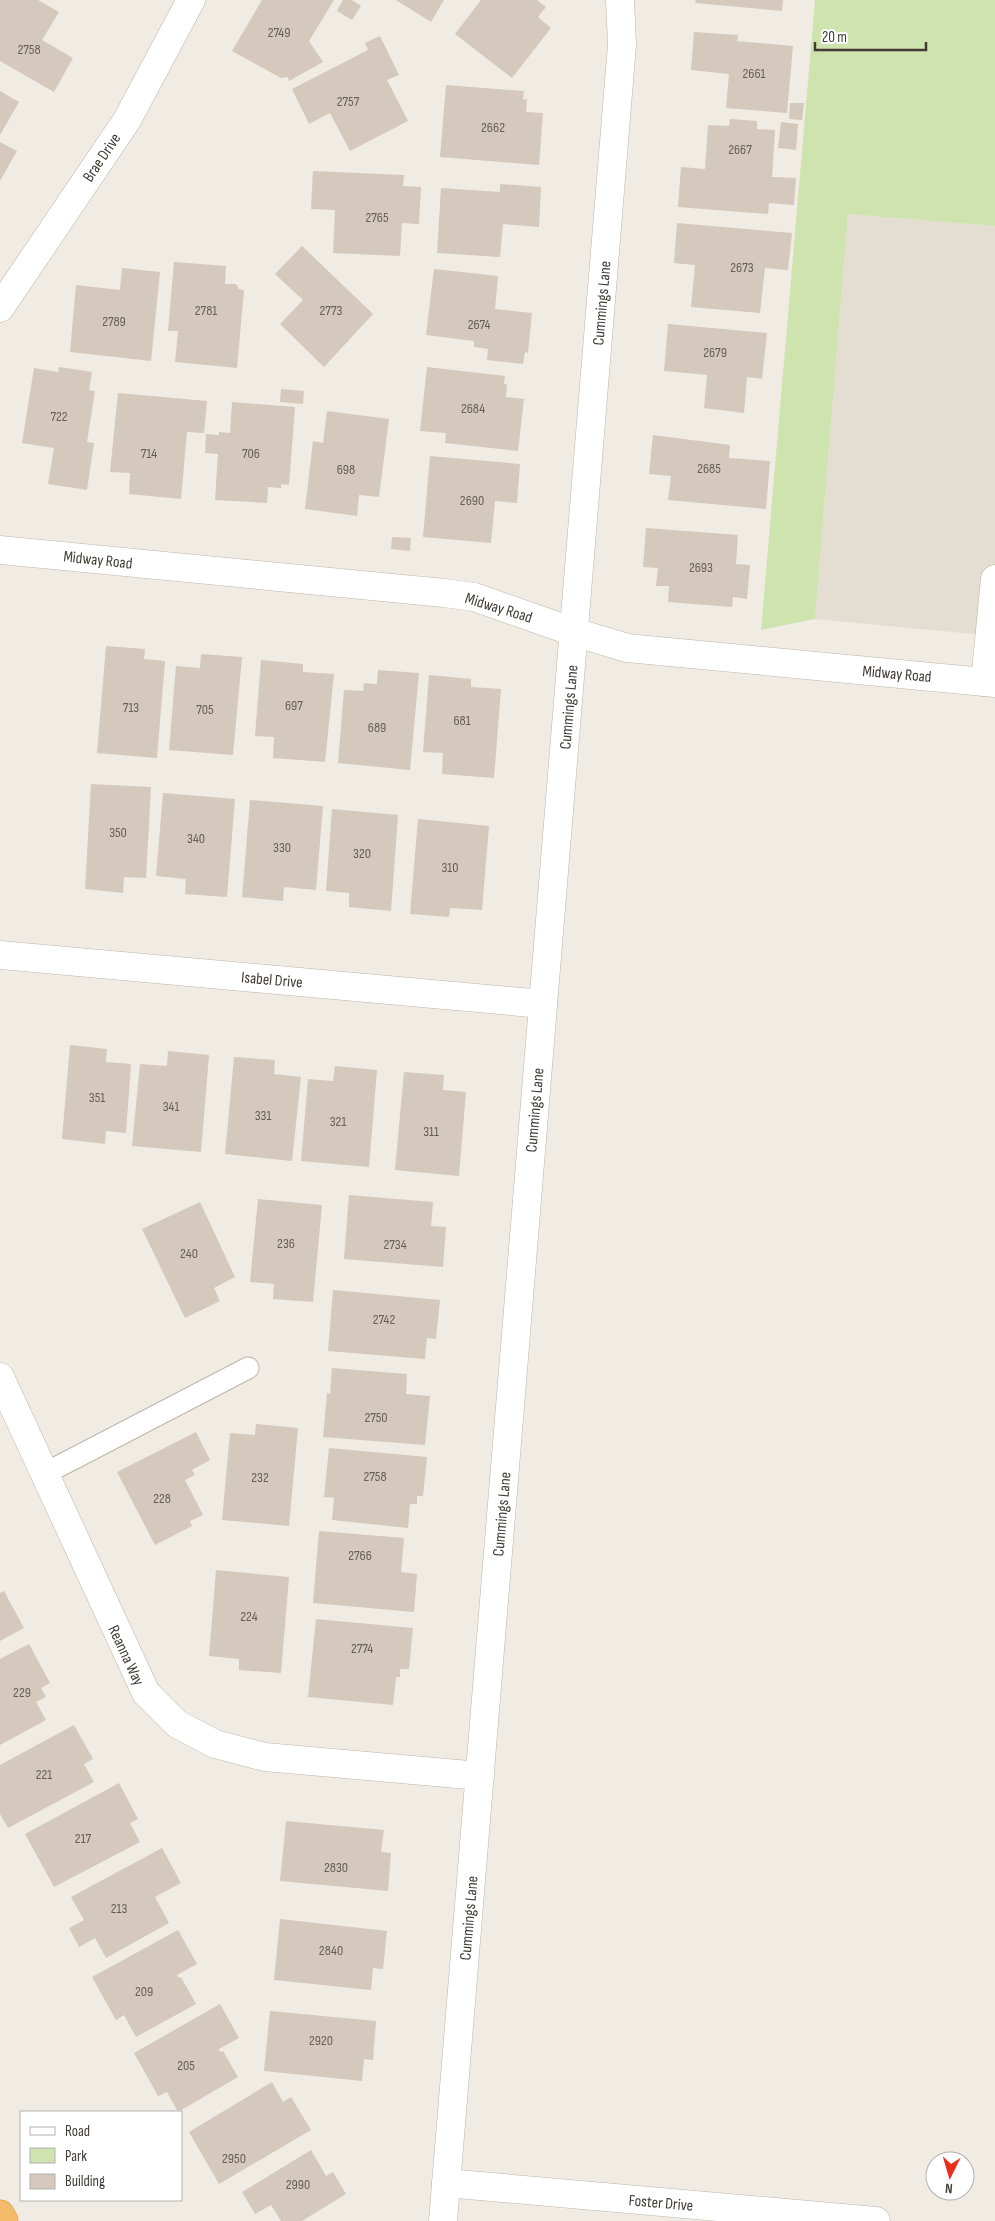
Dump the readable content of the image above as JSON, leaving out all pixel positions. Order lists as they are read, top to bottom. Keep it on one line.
{"streets":{"street":["Brae Drive","Cummings Lane","Midway Road","Isabel Drive","Reanna Way","Foster Drive"]},"crossings":[["Cummings Lane","Midway Road"],["Cummings Lane","Isabel Drive"],["Cummings Lane","Reanna Way"],["Cummings Lane","Foster Drive"]],"house_numbers":["2749","2758","2661","2757","2662","2667","2765","2673","2781","2773","2789","2674","2679","2684","722","714","706","2685","698","2690","2693","697","713","705","681","689","350","340","330","320","310","351","341","331","321","311","236","2734","240","2742","2750","2758","232","228","2766","224","2774","229","221","217","2830","213","2840","209","2920","205","2950","2990"],"legend":["Road","Park","Building"],"scale_bar":"20 m","north":"bottom"}
